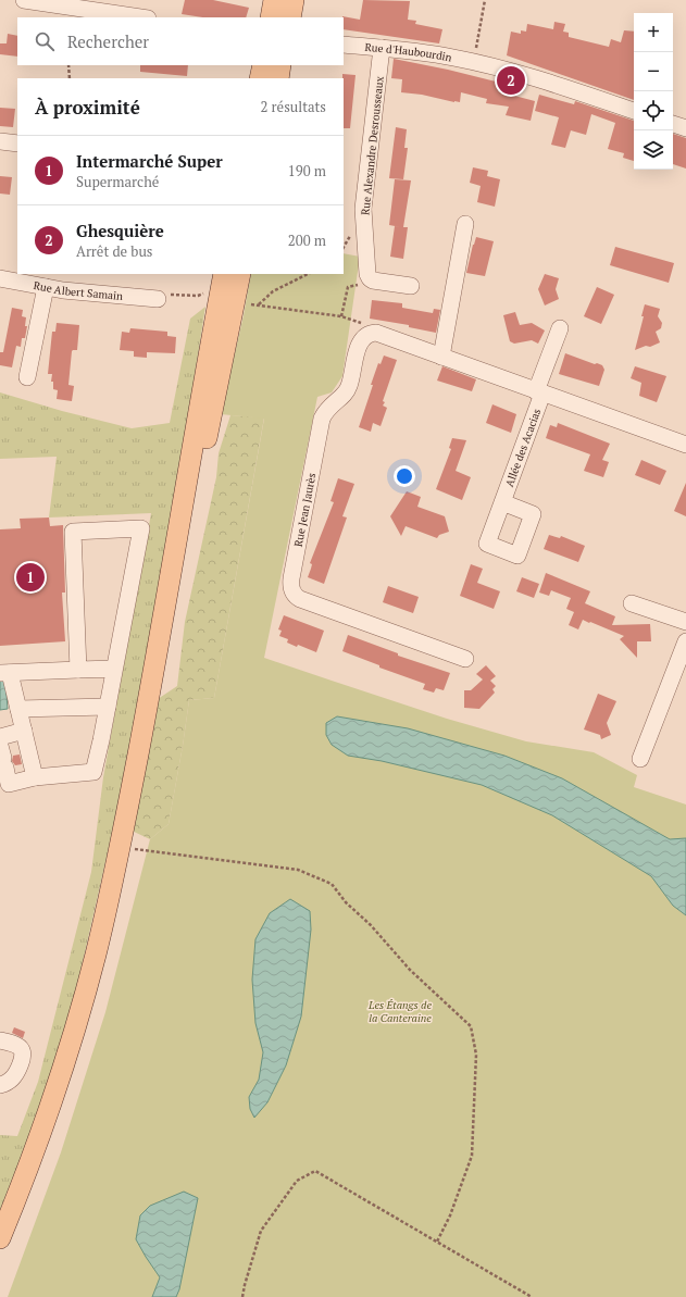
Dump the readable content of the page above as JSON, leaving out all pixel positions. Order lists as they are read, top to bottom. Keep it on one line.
{"streets":{"street":["Rue d'Haubourdin","Rue Alexandre Desrousseaux","Rue Albert Samain","Allée des Acacias","Rue Jean Jaurès"]},"crossings":[["Rue d'Haubourdin","Rue Alexandre Desrousseaux"]],"parks":["Les Étangs de la Canteraine"],"page":{"map_buttons":["+","−"],"search":"Rechercher","pins":["2","1"],"heading":["À proximité","2 résultats"],"list":[{"mark":"1","name":"Intermarché Super","note":"Supermarché","value":"190 m"},{"mark":"2","name":"Ghesquière","note":"Arrêt de bus","value":"200 m"}]}}
